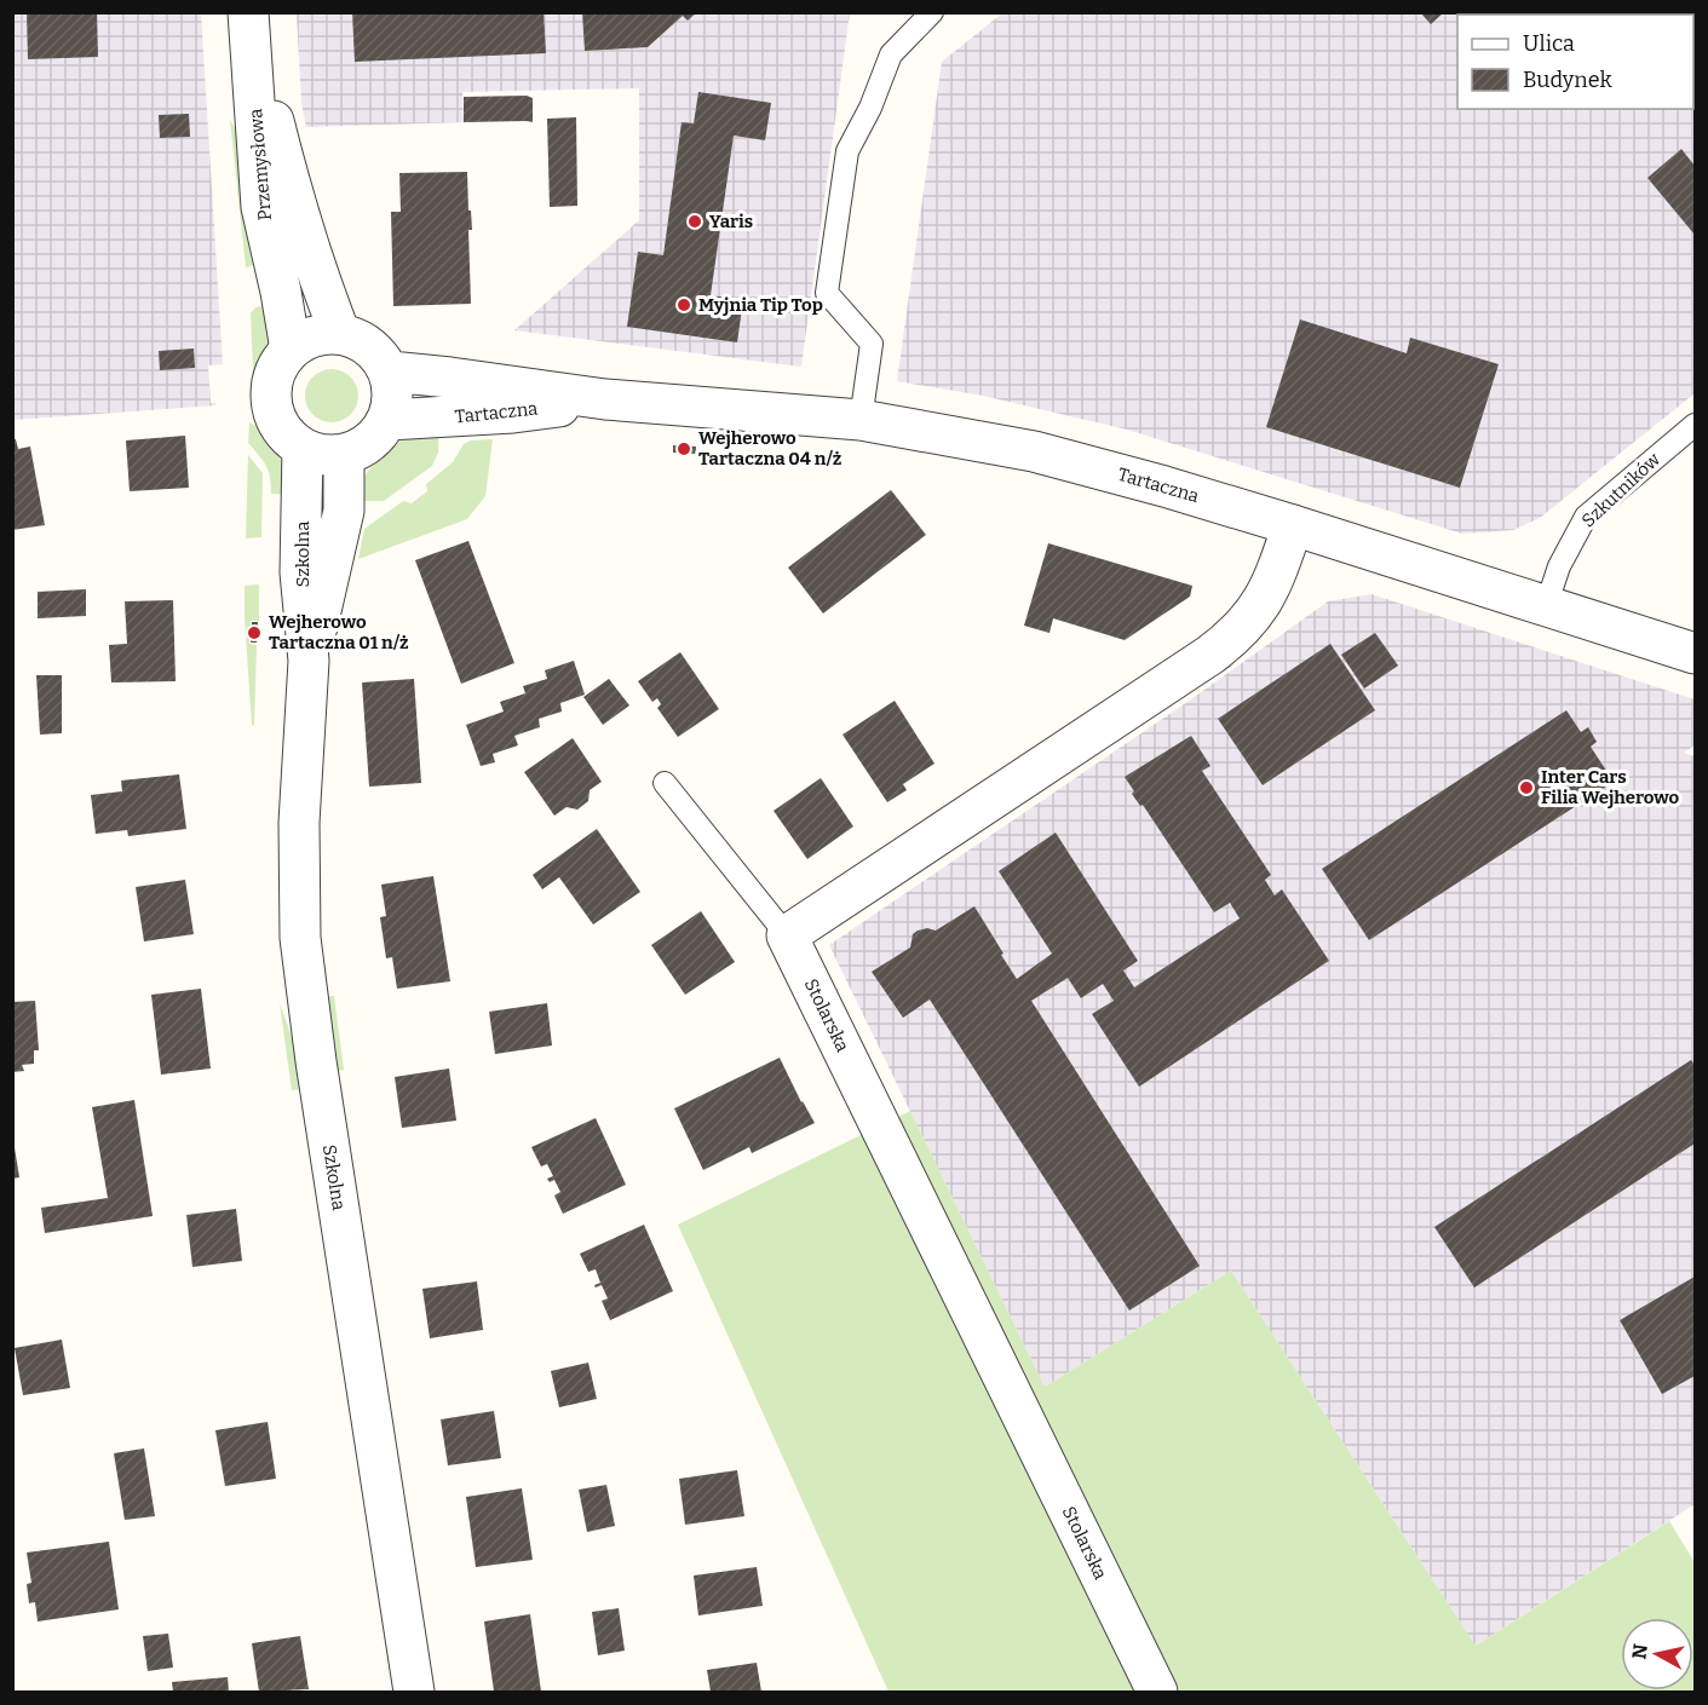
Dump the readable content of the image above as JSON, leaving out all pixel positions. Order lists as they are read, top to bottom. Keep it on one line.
{"streets":{"street":["Przemysłowa","Tartaczna","Szkolna","Stolarska"],"lane":["Szkutników"]},"crossings":[["Przemysłowa","Tartaczna"],["Przemysłowa","Szkolna"],["Tartaczna","Szkutników"],["Tartaczna","Szkolna"]],"places":["Yaris","Myjnia Tip Top","Wejherowo Tartaczna 04 n/ż","Wejherowo Tartaczna 01 n/ż","Inter Cars Filia Wejherowo"],"legend":["Ulica","Budynek"],"north":"left"}
